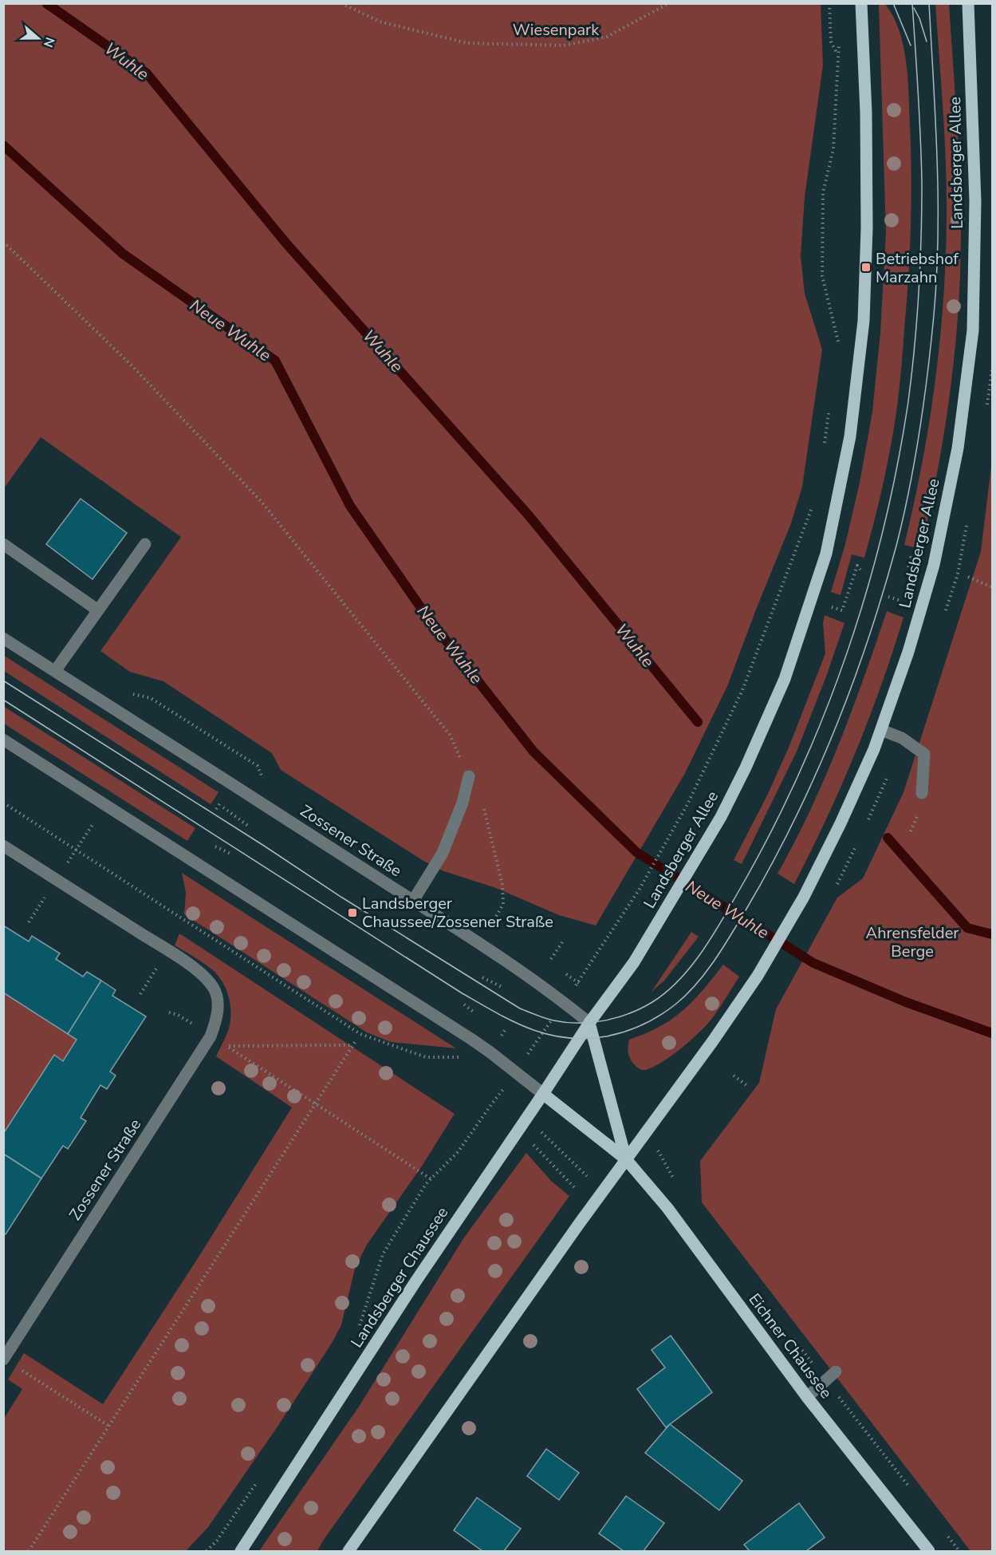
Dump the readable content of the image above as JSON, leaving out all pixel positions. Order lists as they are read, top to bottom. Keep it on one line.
{"streets":{"main road":["Landsberger Allee","Landsberger Chaussee","Eichner Chaussee"],"street":["Zossener Straße"]},"crossings":[["Landsberger Allee","Zossener Straße"],["Landsberger Allee","Landsberger Chaussee"],["Landsberger Allee","Eichner Chaussee"],["Zossener Straße","Landsberger Chaussee"],["Zossener Straße","Eichner Chaussee"],["Landsberger Chaussee","Eichner Chaussee"]],"water":["Wuhle","Neue Wuhle"],"parks":["Wiesenpark","Ahrensfelder Berge"],"places":{"transit":["Betriebshof Marzahn","Landsberger Chaussee/Zossener Straße"]},"north":"right"}
